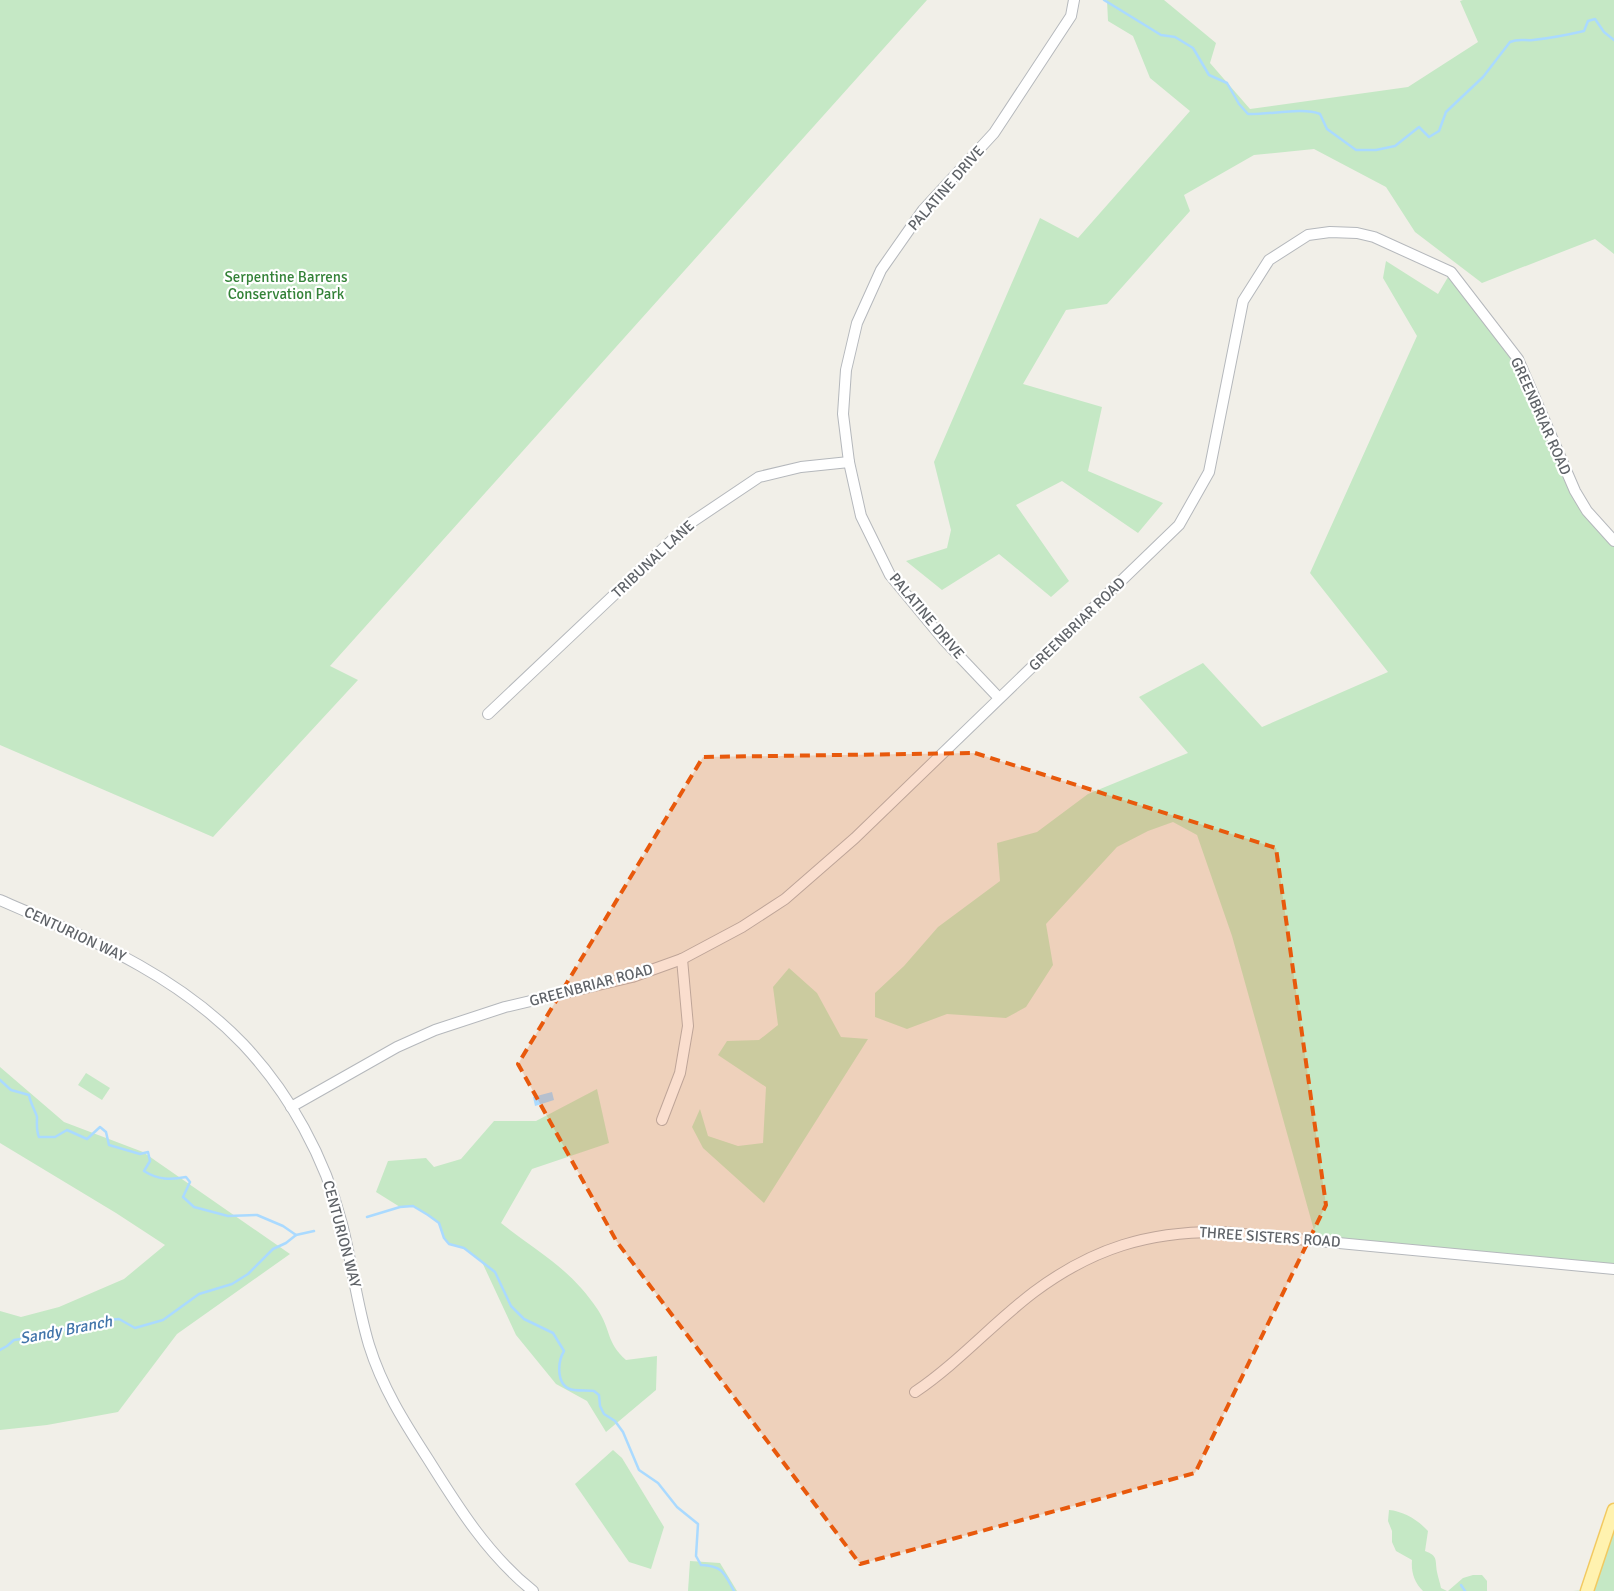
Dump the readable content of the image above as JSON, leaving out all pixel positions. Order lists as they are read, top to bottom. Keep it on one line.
{"streets":{"street":["PALATINE DRIVE","GREENBRIAR ROAD","TRIBUNAL LANE","CENTURION WAY","THREE SISTERS ROAD"]},"crossings":[["PALATINE DRIVE","GREENBRIAR ROAD"],["PALATINE DRIVE","TRIBUNAL LANE"],["GREENBRIAR ROAD","CENTURION WAY"]],"water":["Sandy Branch"],"parks":["Serpentine Barrens Conservation Park"]}
